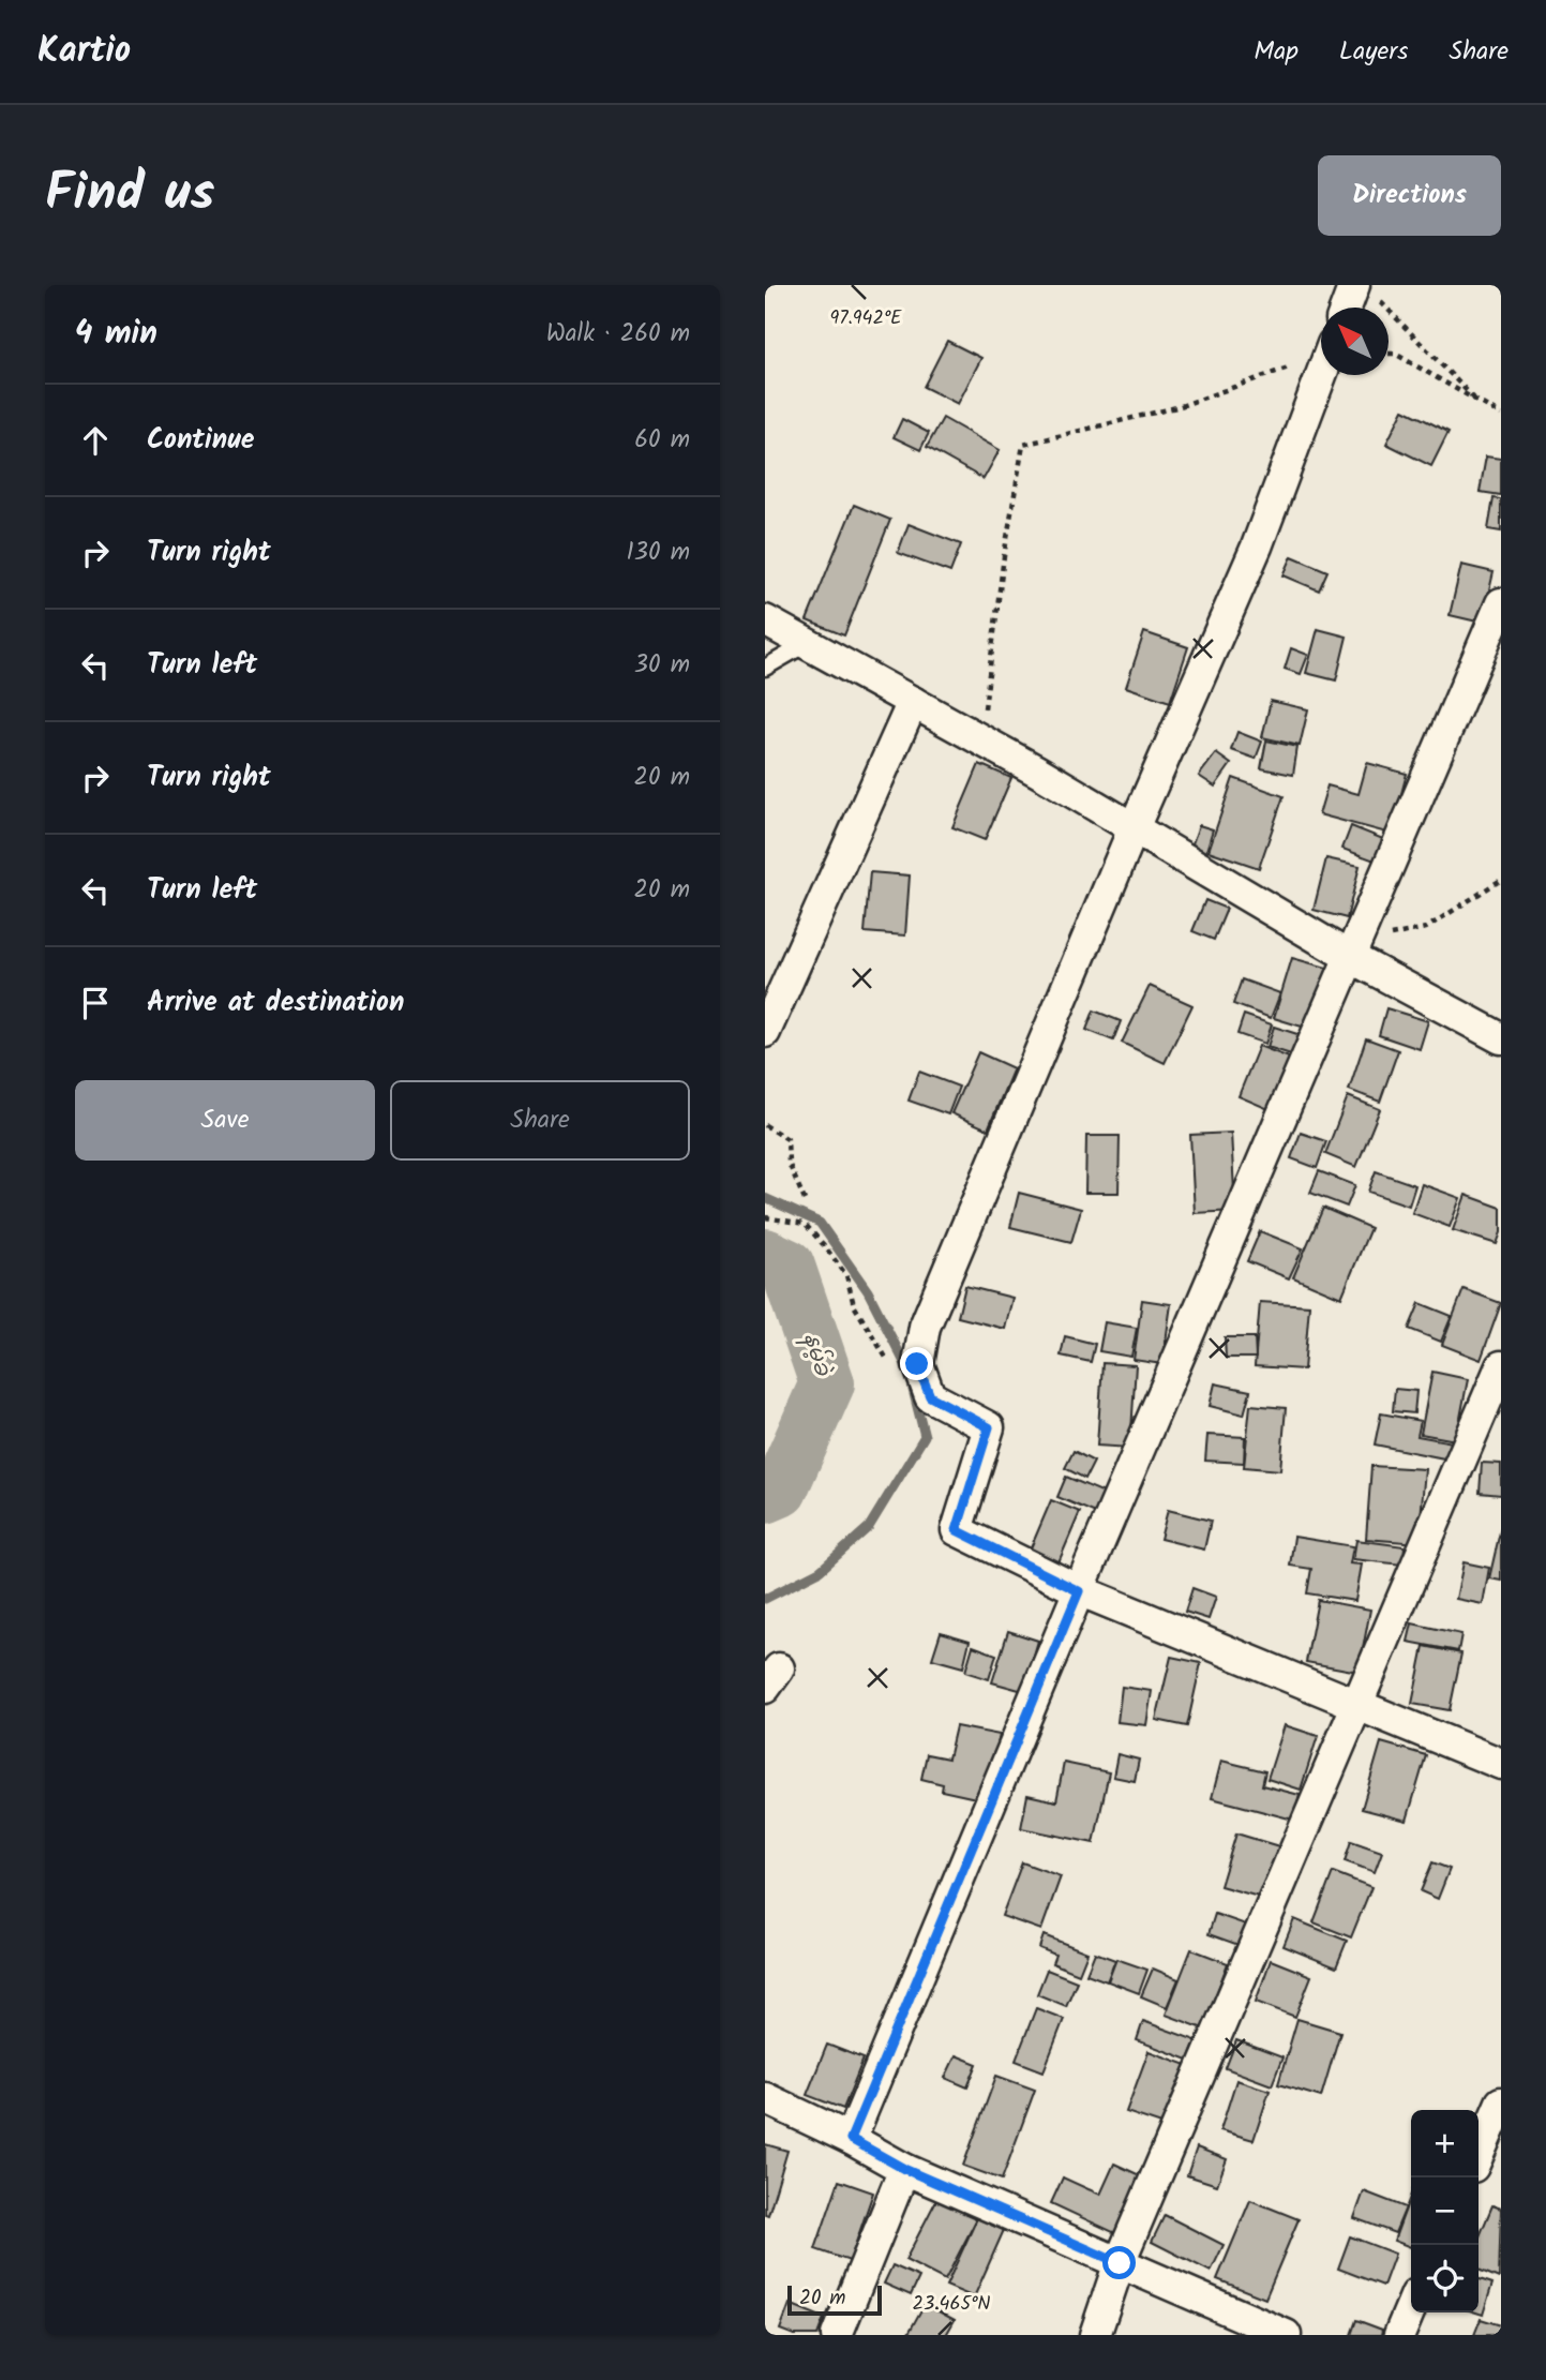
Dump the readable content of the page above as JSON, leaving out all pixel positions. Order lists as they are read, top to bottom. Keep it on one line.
{"water":["နမ့်ခဲ"],"scale_bar":"20 m","north":"top left","page":{"header":"Kartio","nav":["Map","Layers","Share"],"title":"Find us","buttons":["Directions",["Save","Share"]],"heading":["4 min","Walk · 260 m"],"list":[["Continue","60 m"],["Turn right","130 m"],["Turn left","30 m"],["Turn right","20 m"],["Turn left","20 m"],"Arrive at destination"],"map_buttons":["+","−"],"scale":"20 m"},"coordinates":["97.942°E","23.465°N"]}
